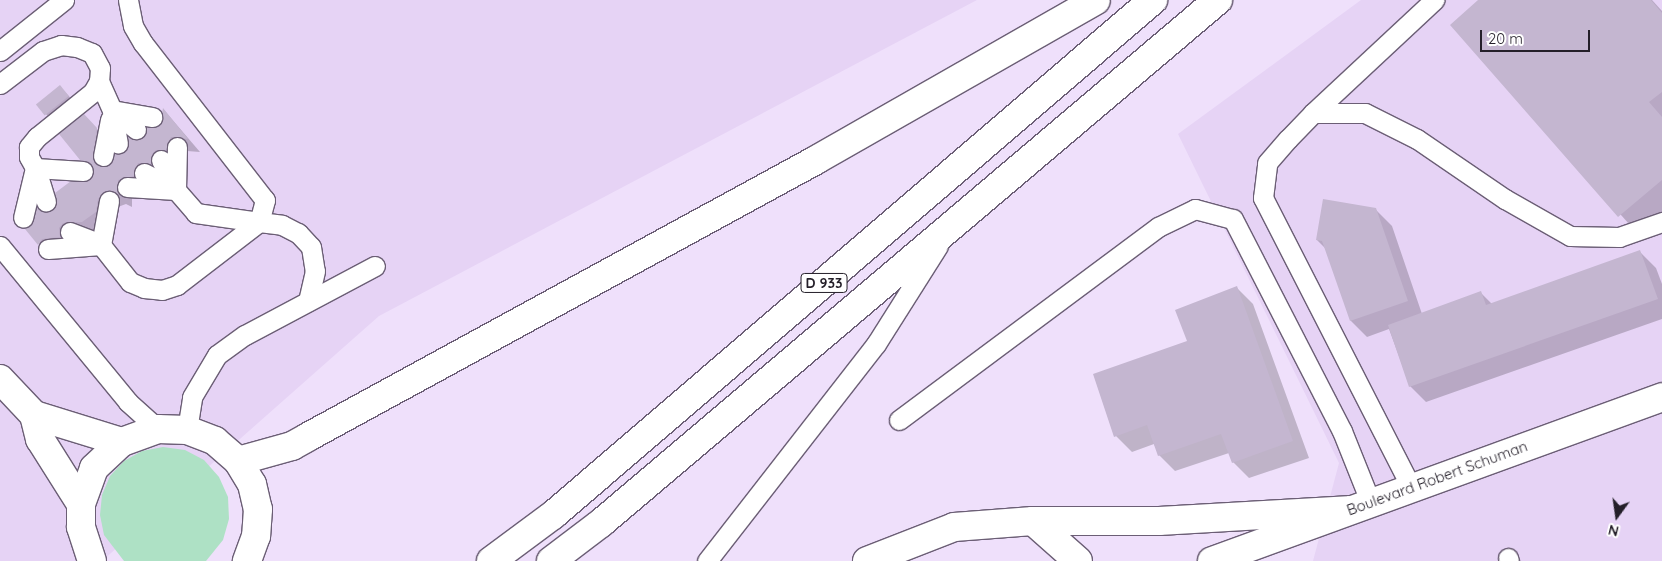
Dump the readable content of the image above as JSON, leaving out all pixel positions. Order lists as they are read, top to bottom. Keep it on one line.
{"streets":{"main road":["D 933","Boulevard Robert Schuman"]},"scale_bar":"20 m","north":"bottom"}
